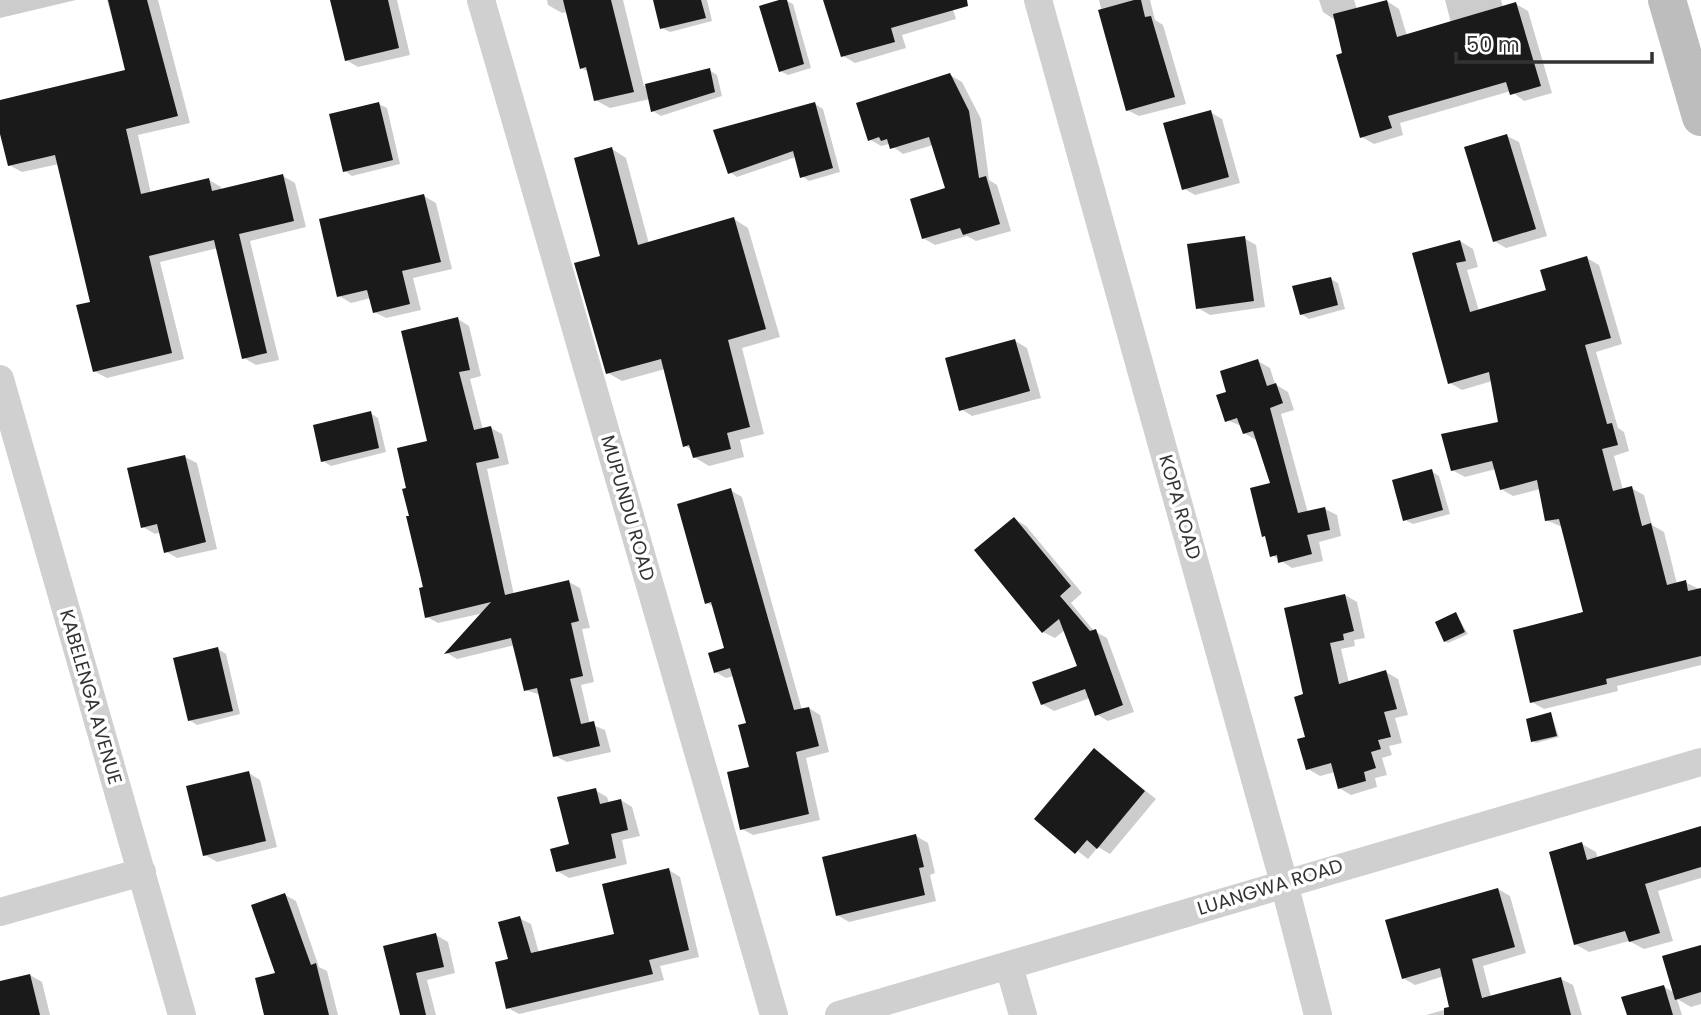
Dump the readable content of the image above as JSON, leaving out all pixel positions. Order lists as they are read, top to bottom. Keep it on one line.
{"streets":{"street":["KOPA ROAD","MUPUNDU ROAD","KABELENGA AVENUE","LUANGWA ROAD"]},"crossings":[["KOPA ROAD","LUANGWA ROAD"]],"scale_bar":"50 m"}
